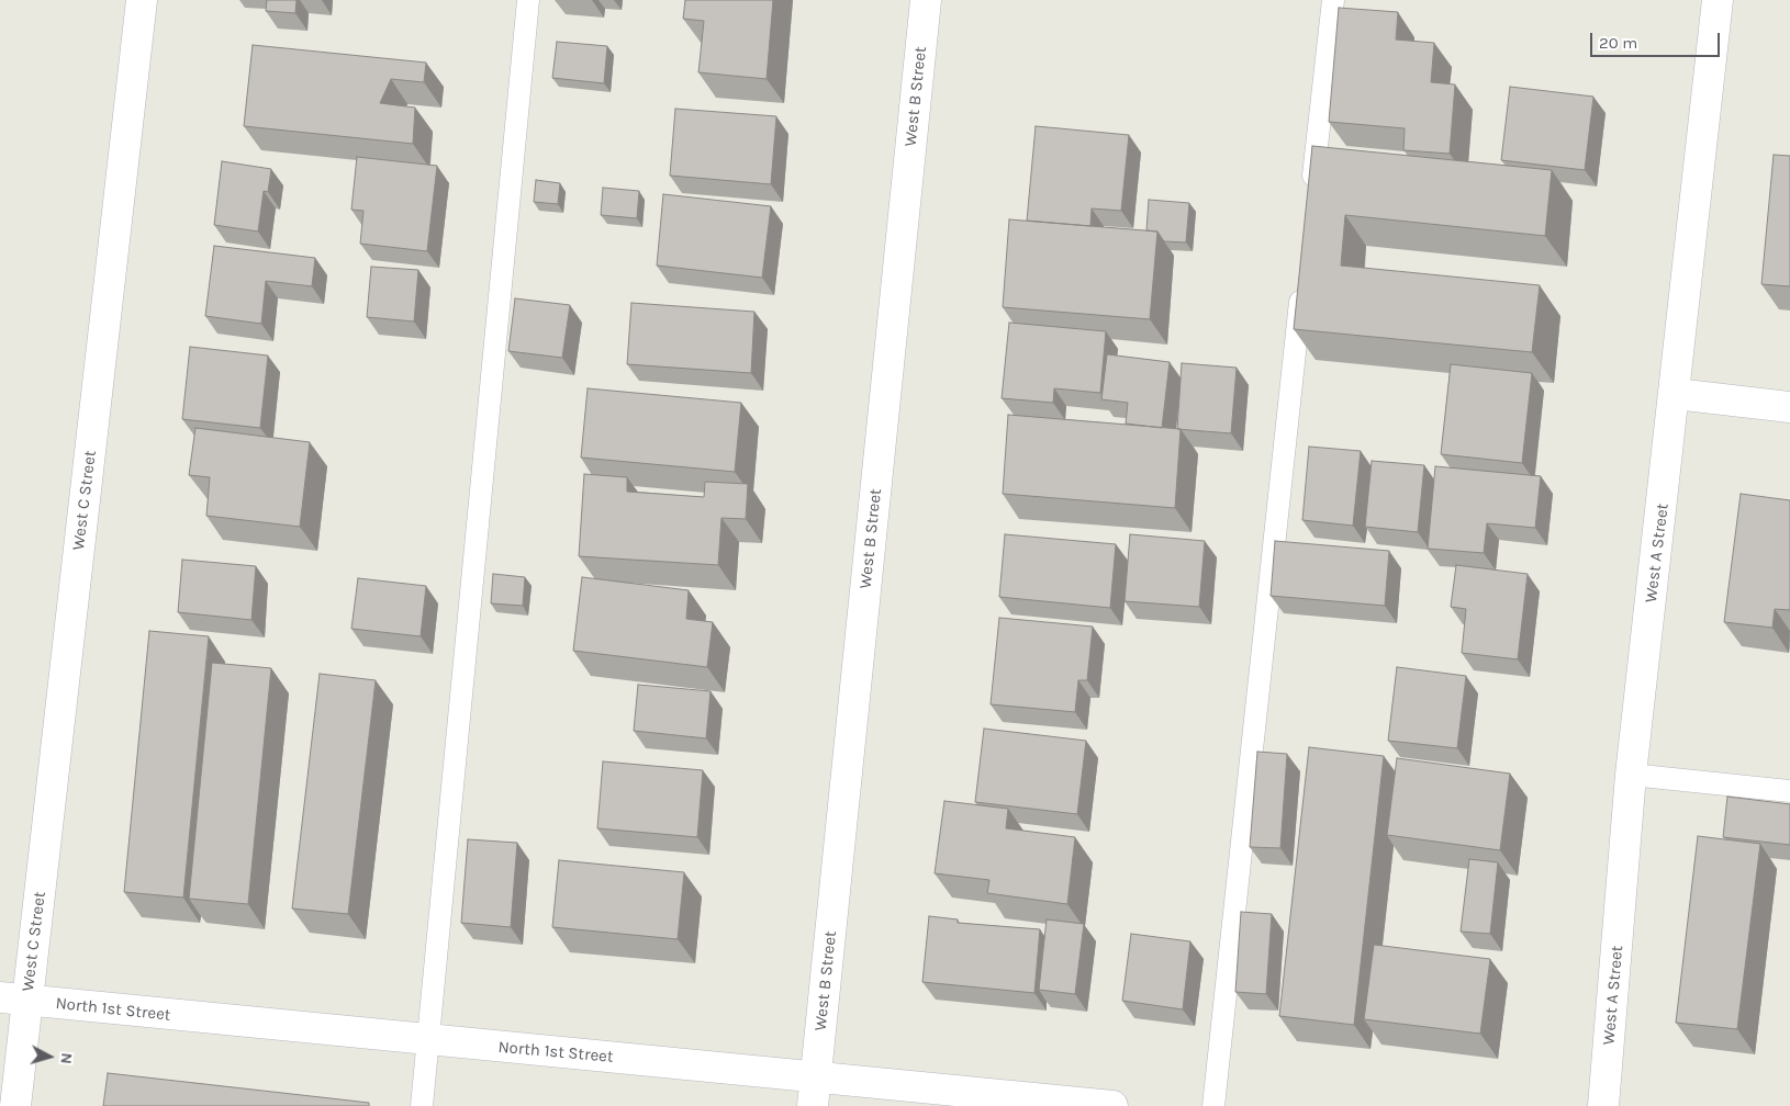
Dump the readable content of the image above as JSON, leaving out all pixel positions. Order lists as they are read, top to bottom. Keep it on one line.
{"streets":{"street":["West B Street","West C Street","West A Street","North 1st Street"]},"crossings":[["West B Street","North 1st Street"],["West C Street","North 1st Street"]],"scale_bar":"20 m","north":"right"}
